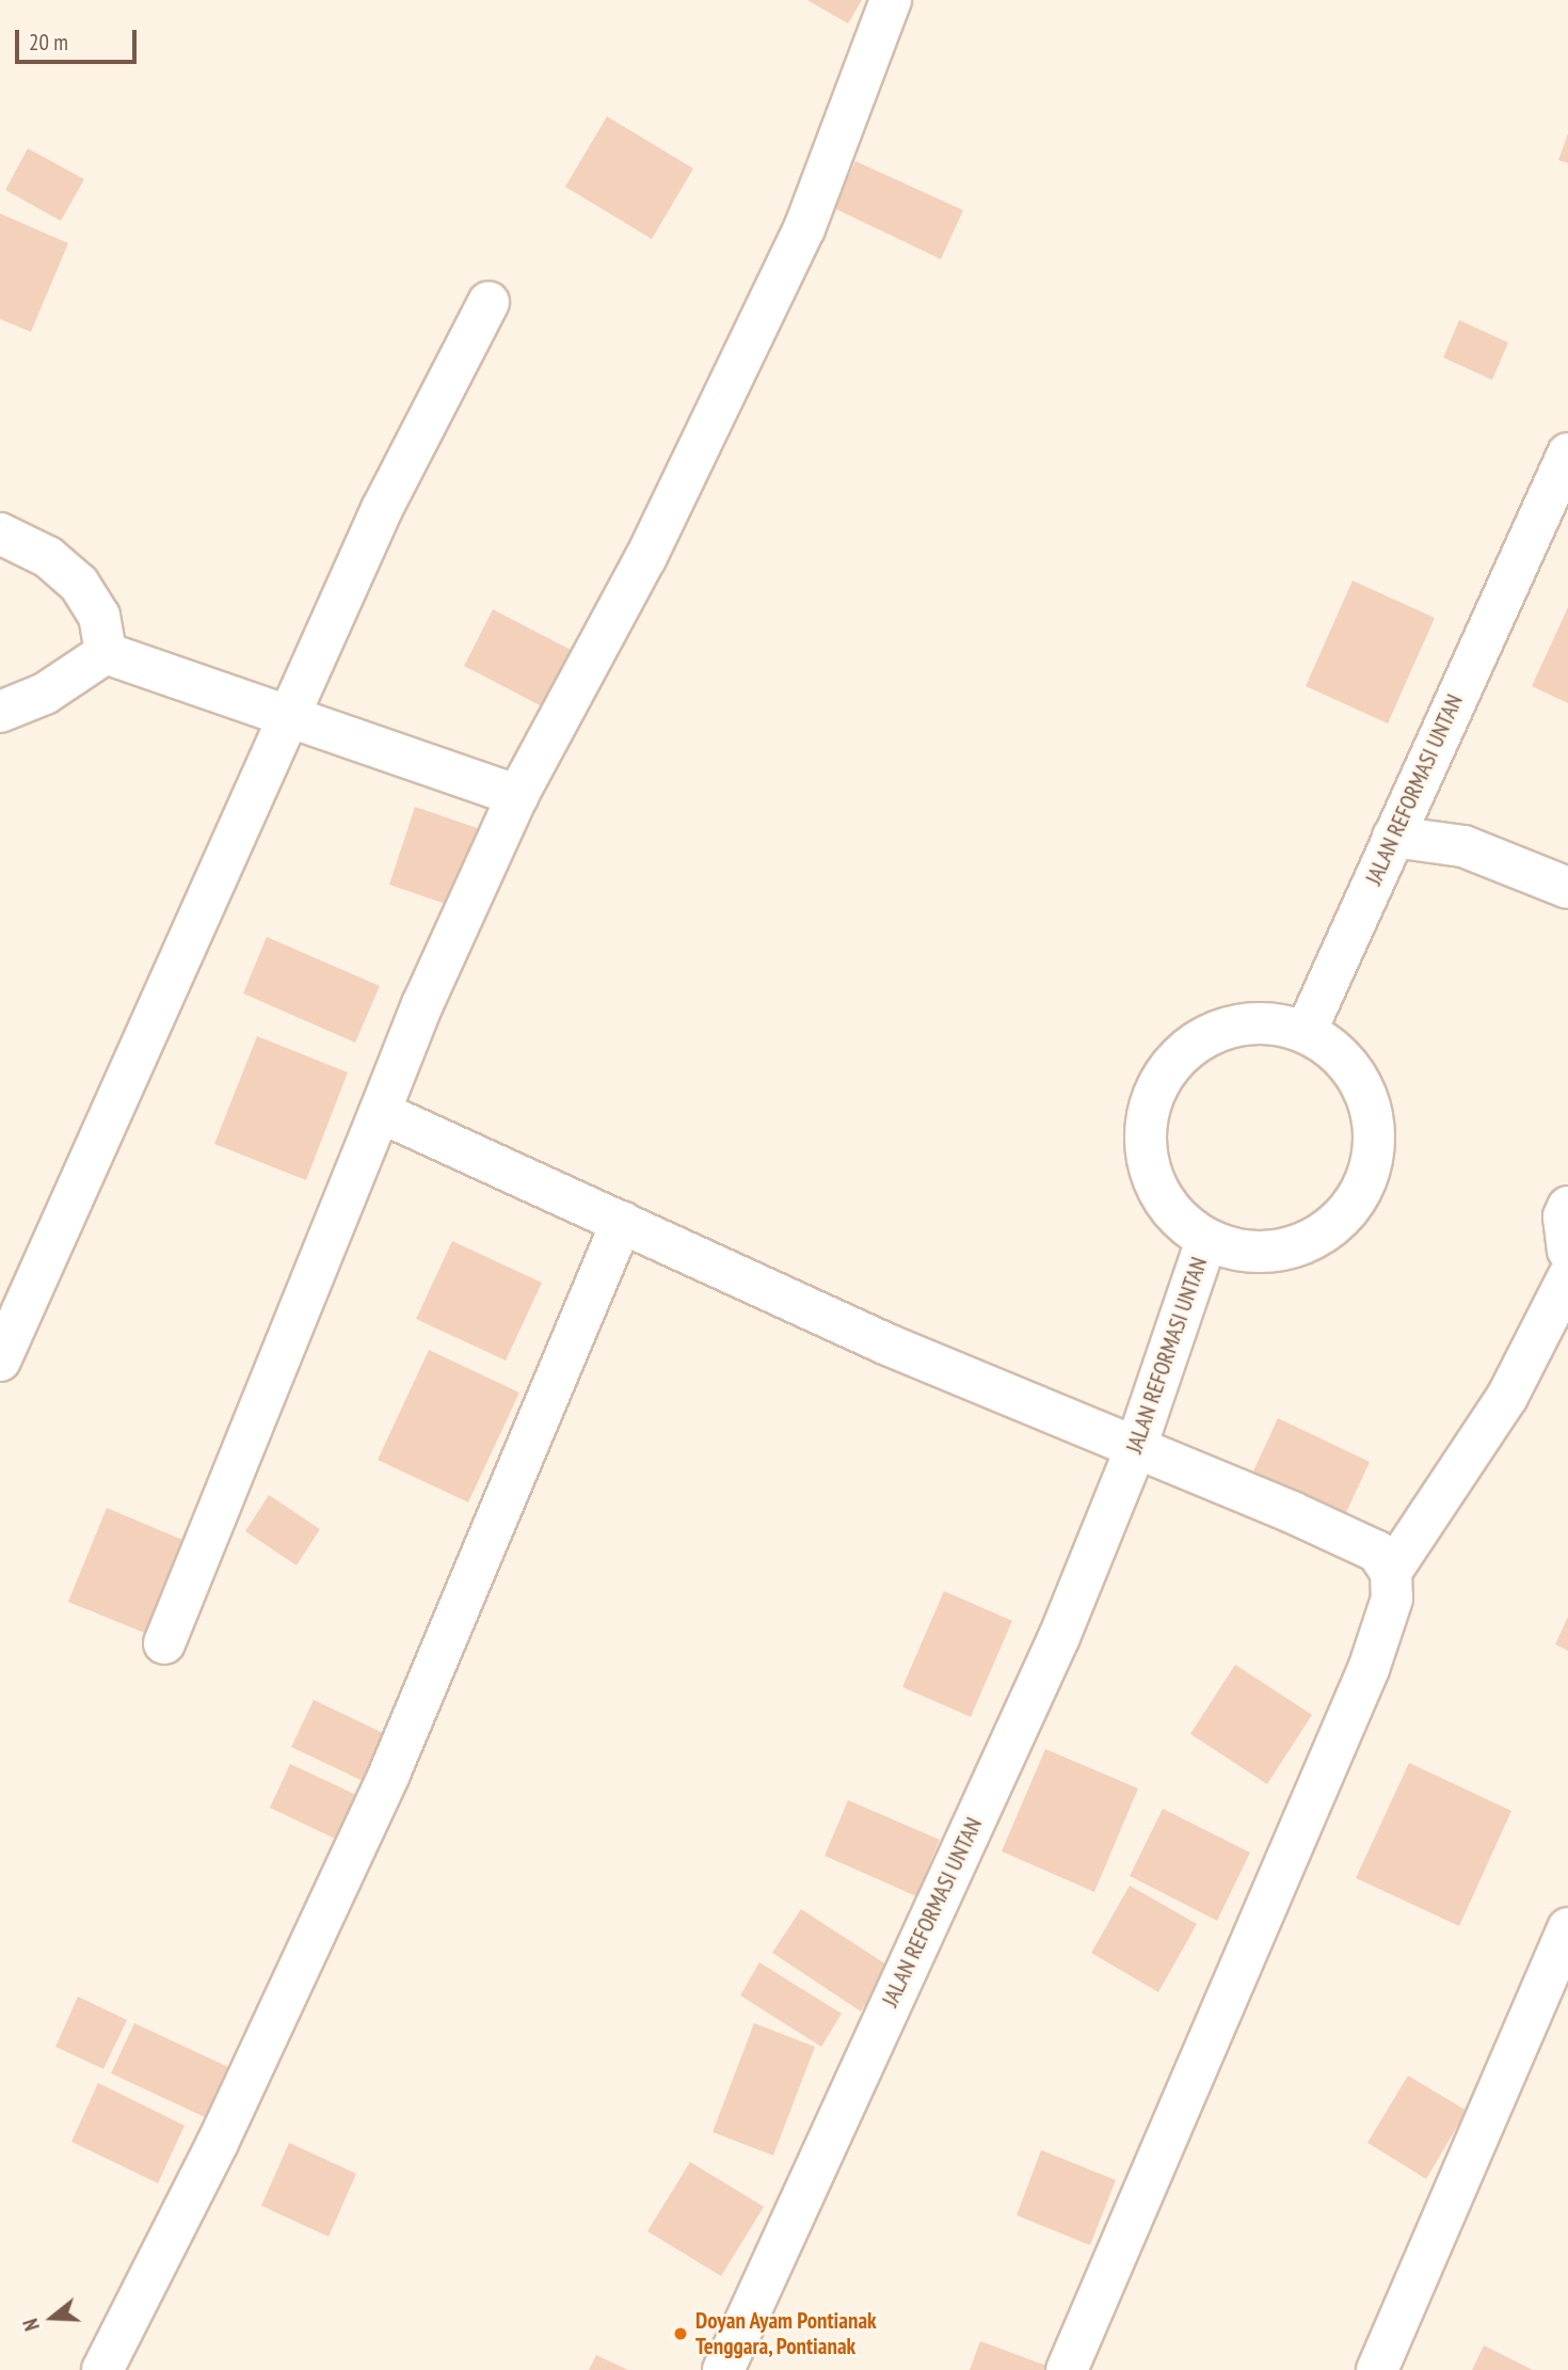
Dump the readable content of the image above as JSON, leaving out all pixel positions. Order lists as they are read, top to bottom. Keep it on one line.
{"streets":{"street":["JALAN REFORMASI UNTAN"]},"places":["Doyan Ayam Pontianak Tenggara, Pontianak"],"scale_bar":"20 m","north":"left"}
